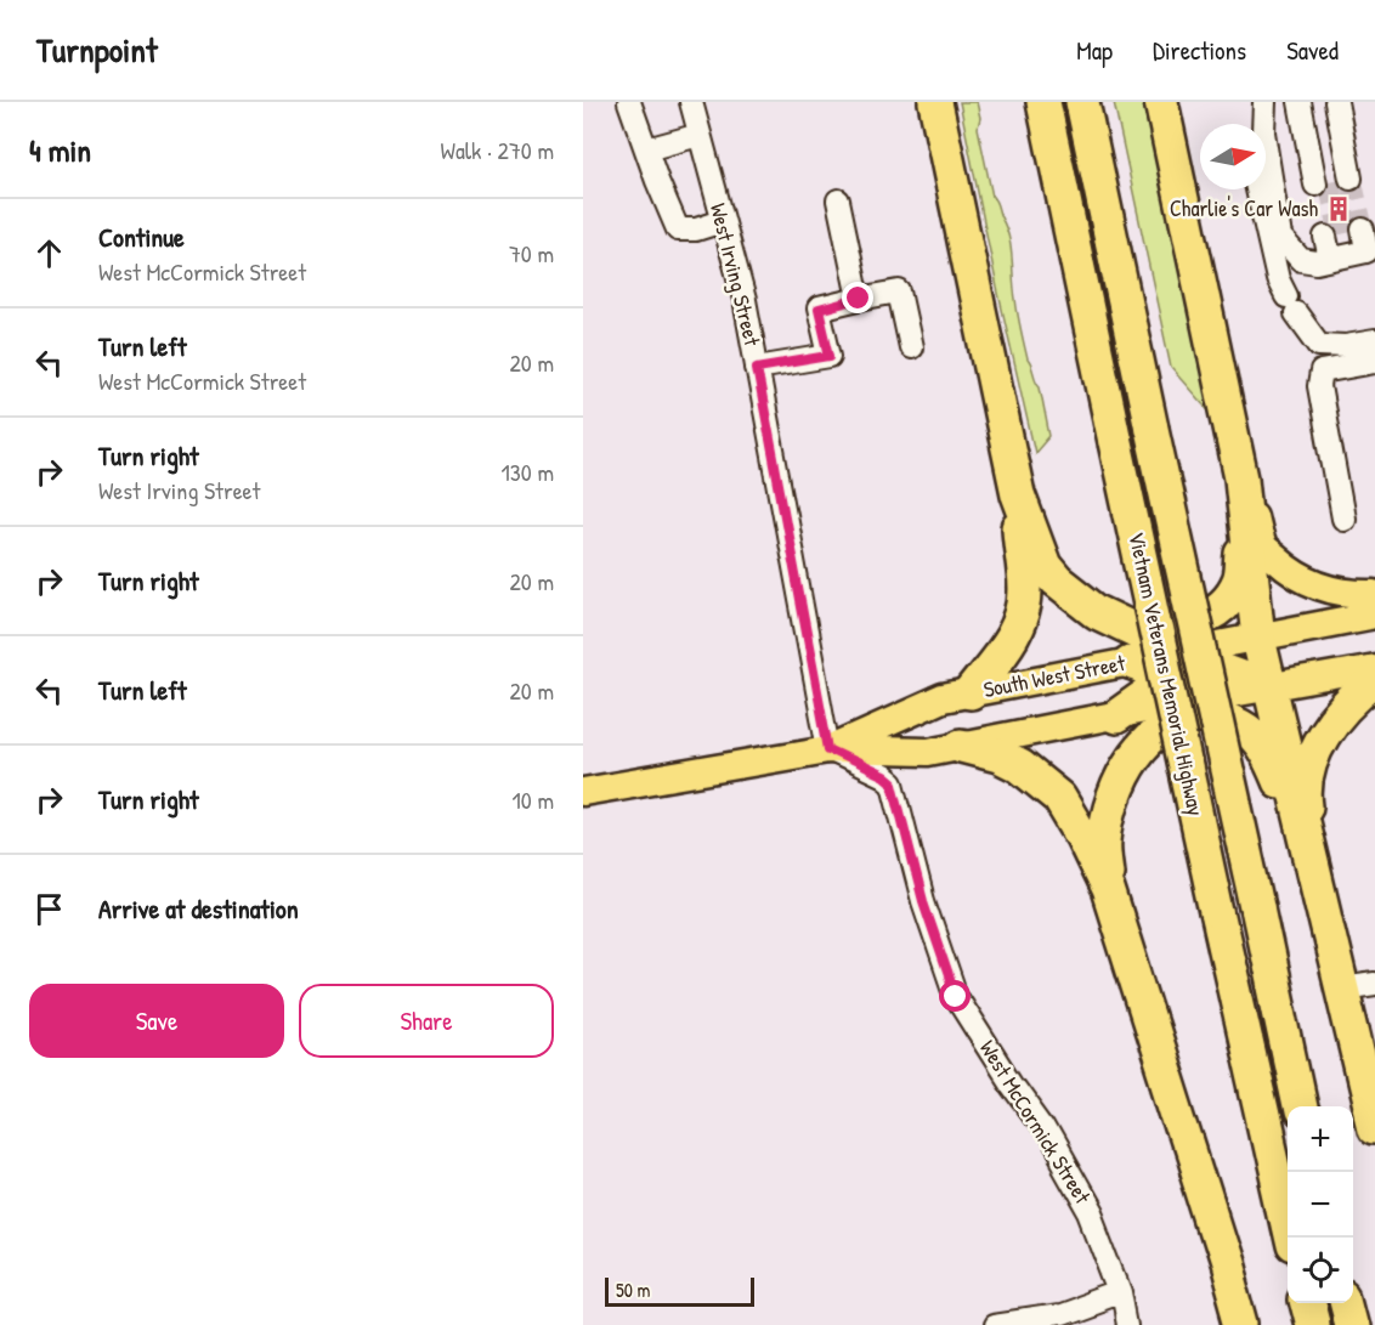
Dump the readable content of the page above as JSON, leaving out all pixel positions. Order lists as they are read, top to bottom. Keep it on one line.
{"streets":{"highway":["Vietnam Veterans Memorial Highway"],"main road":["South West Street"],"street":["West Irving Street","West McCormick Street"]},"crossings":[["West Irving Street","South West Street"],["West Irving Street","West McCormick Street"],["South West Street","West McCormick Street"]],"places":{"building":["Charlie's Car Wash"]},"scale_bar":"50 m","north":"right","page":{"header":"Turnpoint","nav":["Map","Directions","Saved"],"heading":["4 min","Walk · 270 m"],"list":[["Continue","West McCormick Street","70 m"],["Turn left","West McCormick Street","20 m"],["Turn right","West Irving Street","130 m"],["Turn right","20 m"],["Turn left","20 m"],["Turn right","10 m"],"Arrive at destination"],"buttons":["Save","Share"],"map_buttons":["+","−"],"scale":"50 m"}}
